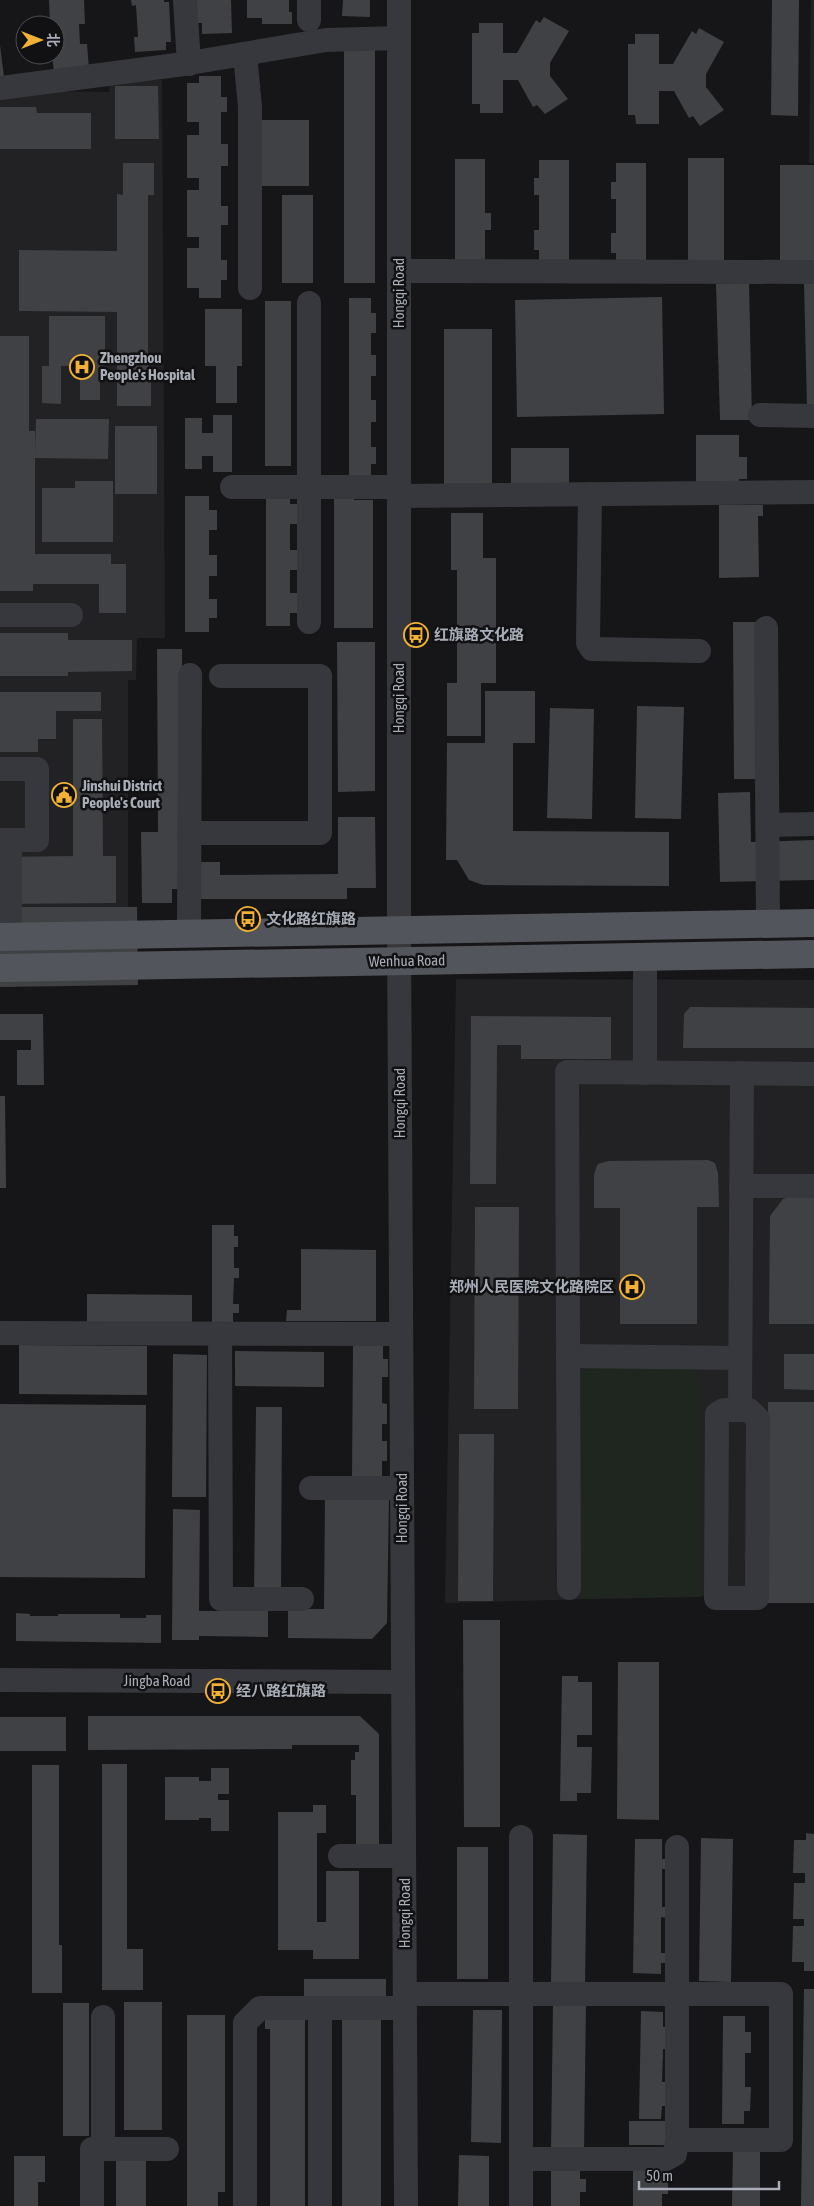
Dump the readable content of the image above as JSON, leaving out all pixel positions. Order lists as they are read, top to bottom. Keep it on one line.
{"streets":{"main road":["Wenhua Road"],"street":["Hongqi Road","Jingba Road"]},"crossings":[["Hongqi Road","Wenhua Road"],["Hongqi Road","Jingba Road"]],"places":{"hospital":["Zhengzhou People's Hospital","郑州人民医院文化路院区"],"bus stop":["红旗路文化路","文化路红旗路","经八路红旗路"],"public building":["Jinshui District People's Court"]},"scale_bar":"50 m","north":"right"}
